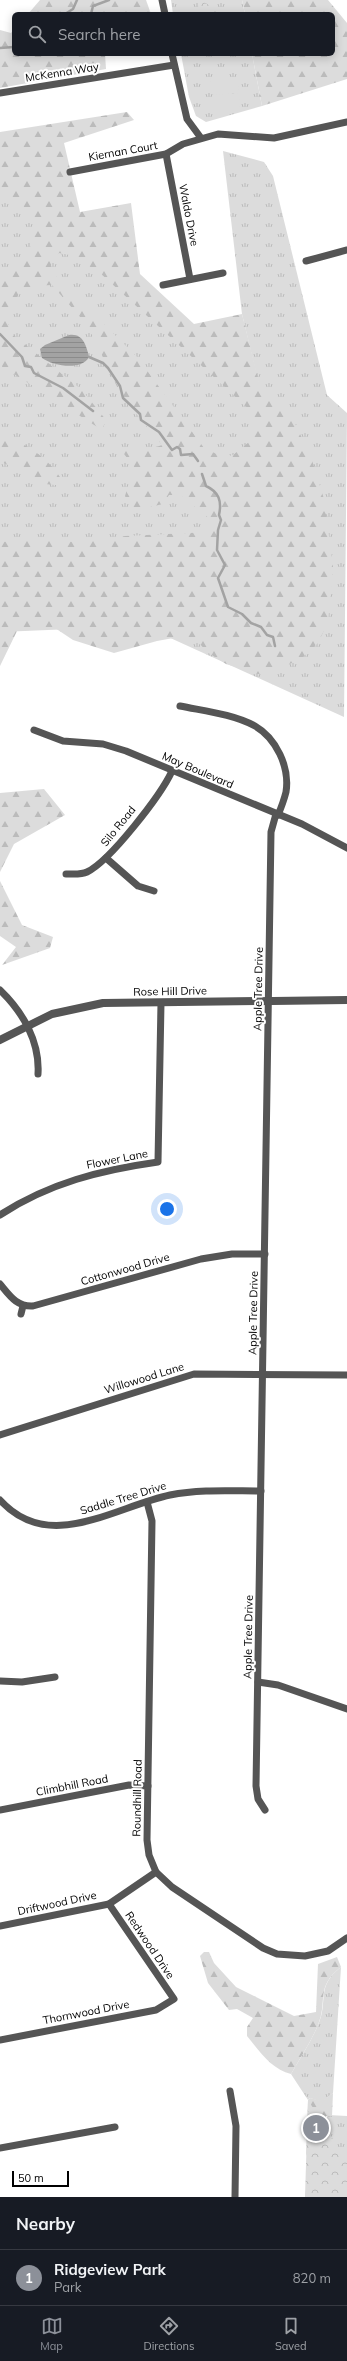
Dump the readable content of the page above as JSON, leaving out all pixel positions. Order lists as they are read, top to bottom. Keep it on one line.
{"streets":{"street":["McKenna Way","Kiernan Court","Waldo Drive","May Boulevard","Silo Road","Apple Tree Drive","Rose Hill Drive","Flower Lane","Cottonwood Drive","Willowood Lane","Saddle Tree Drive","Climbhill Road","Roundhill Road","Driftwood Drive","Redwood Drive","Thornwood Drive"]},"crossings":[["Kiernan Court","Waldo Drive"],["May Boulevard","Silo Road"],["May Boulevard","Apple Tree Drive"],["Apple Tree Drive","Rose Hill Drive"],["Apple Tree Drive","Cottonwood Drive"],["Apple Tree Drive","Willowood Lane"],["Apple Tree Drive","Saddle Tree Drive"],["Rose Hill Drive","Flower Lane"],["Saddle Tree Drive","Roundhill Road"],["Climbhill Road","Roundhill Road"],["Roundhill Road","Driftwood Drive"],["Driftwood Drive","Redwood Drive"],["Redwood Drive","Thornwood Drive"]],"scale_bar":"50 m","page":{"search":"Search here","pins":"1","scale":"50 m","heading":"Nearby","list":[{"mark":"1","name":"Ridgeview Park","note":"Park","value":"820 m"}],"nav":["Map","Directions","Saved"]}}
